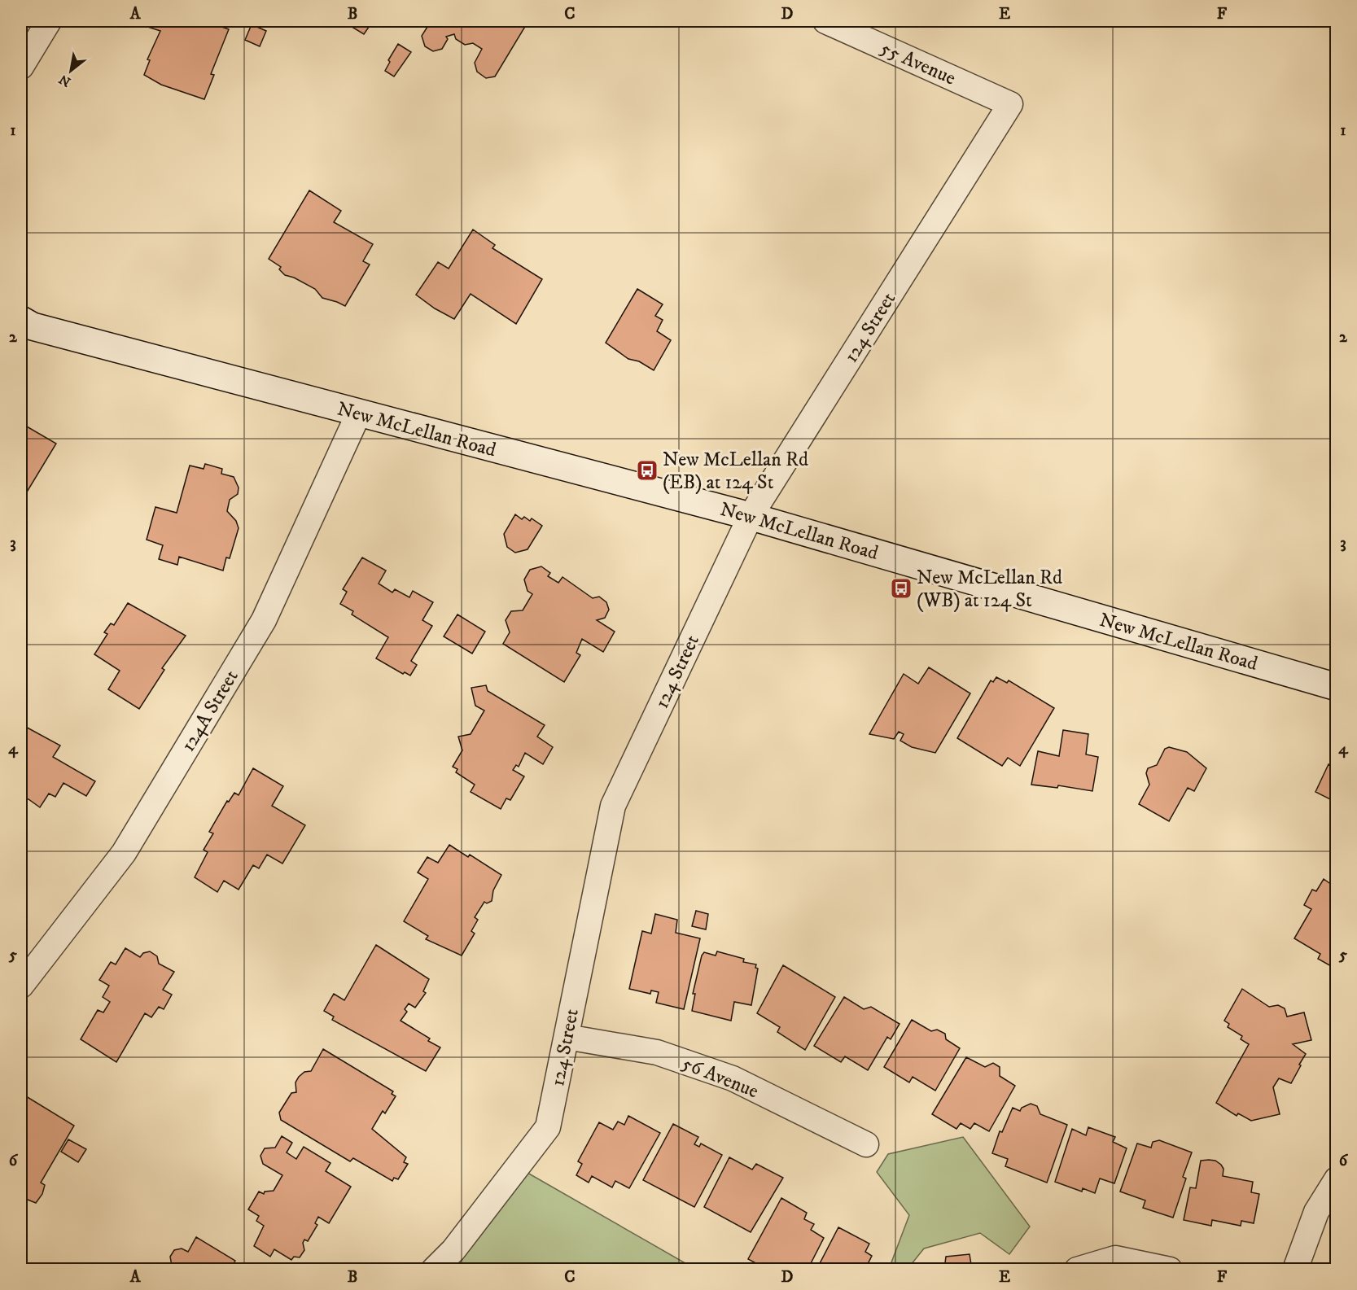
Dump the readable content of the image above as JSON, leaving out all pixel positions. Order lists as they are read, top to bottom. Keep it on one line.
{"streets":{"street":["55 Avenue","124 Street","New McLellan Road","124A Street","56 Avenue"]},"crossings":[["55 Avenue","124 Street"],["124 Street","New McLellan Road"],["124 Street","56 Avenue"],["New McLellan Road","124A Street"]],"places":{"bus stop":["New McLellan Rd (EB) at 124 St","New McLellan Rd (WB) at 124 St"]},"north":"bottom left","grid":{"columns":["A","B","C","D","E","F"],"rows":["1","2","3","4","5","6"]}}
